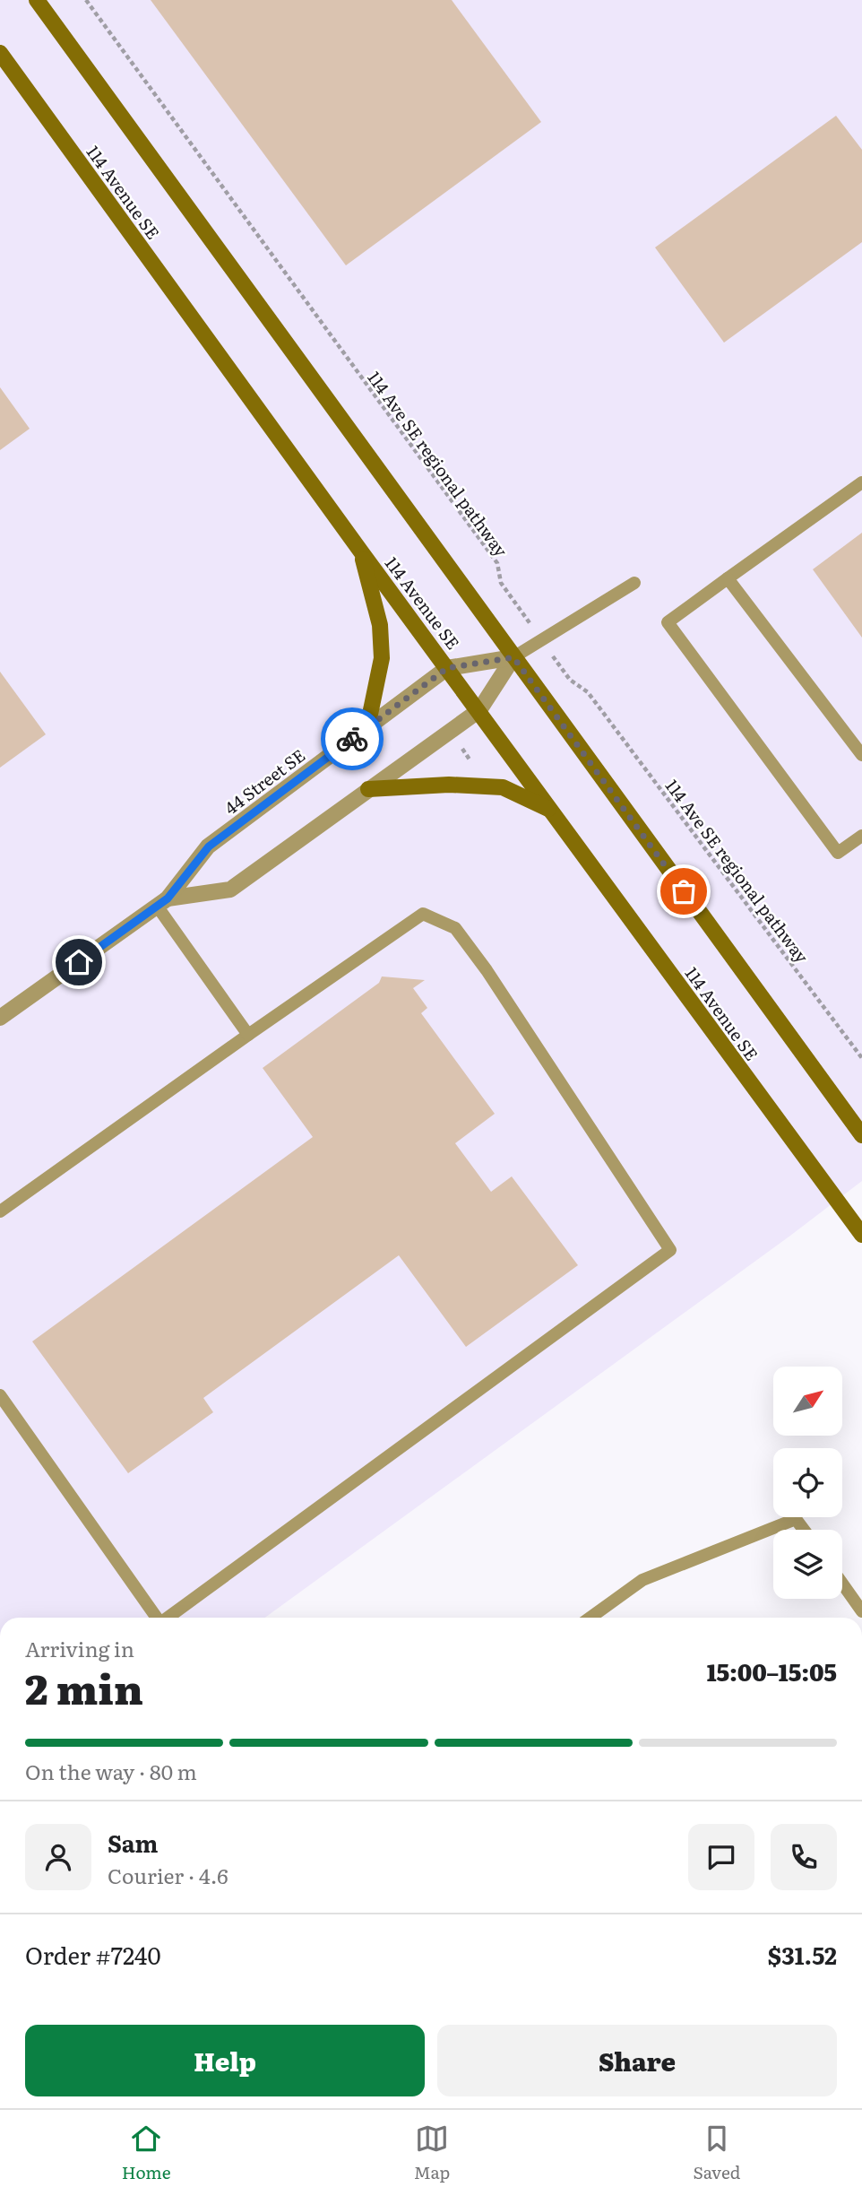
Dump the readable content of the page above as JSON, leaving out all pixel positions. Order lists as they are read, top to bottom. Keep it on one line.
{"streets":{"main road":["114 Avenue SE"],"street":["44 Street SE"],"path":["114 Ave SE regional pathway"]},"crossings":[["114 Avenue SE","44 Street SE"]],"north":"top right","page":{"heading":["2 min","Arriving in","15:00–15:05"],"panel":["Sam","Courier · 4.6","Order #7240","$31.52"],"bar":"On the way · 80 m","buttons":["Help","Share"],"tabs":["Home","Map","Saved"]}}
